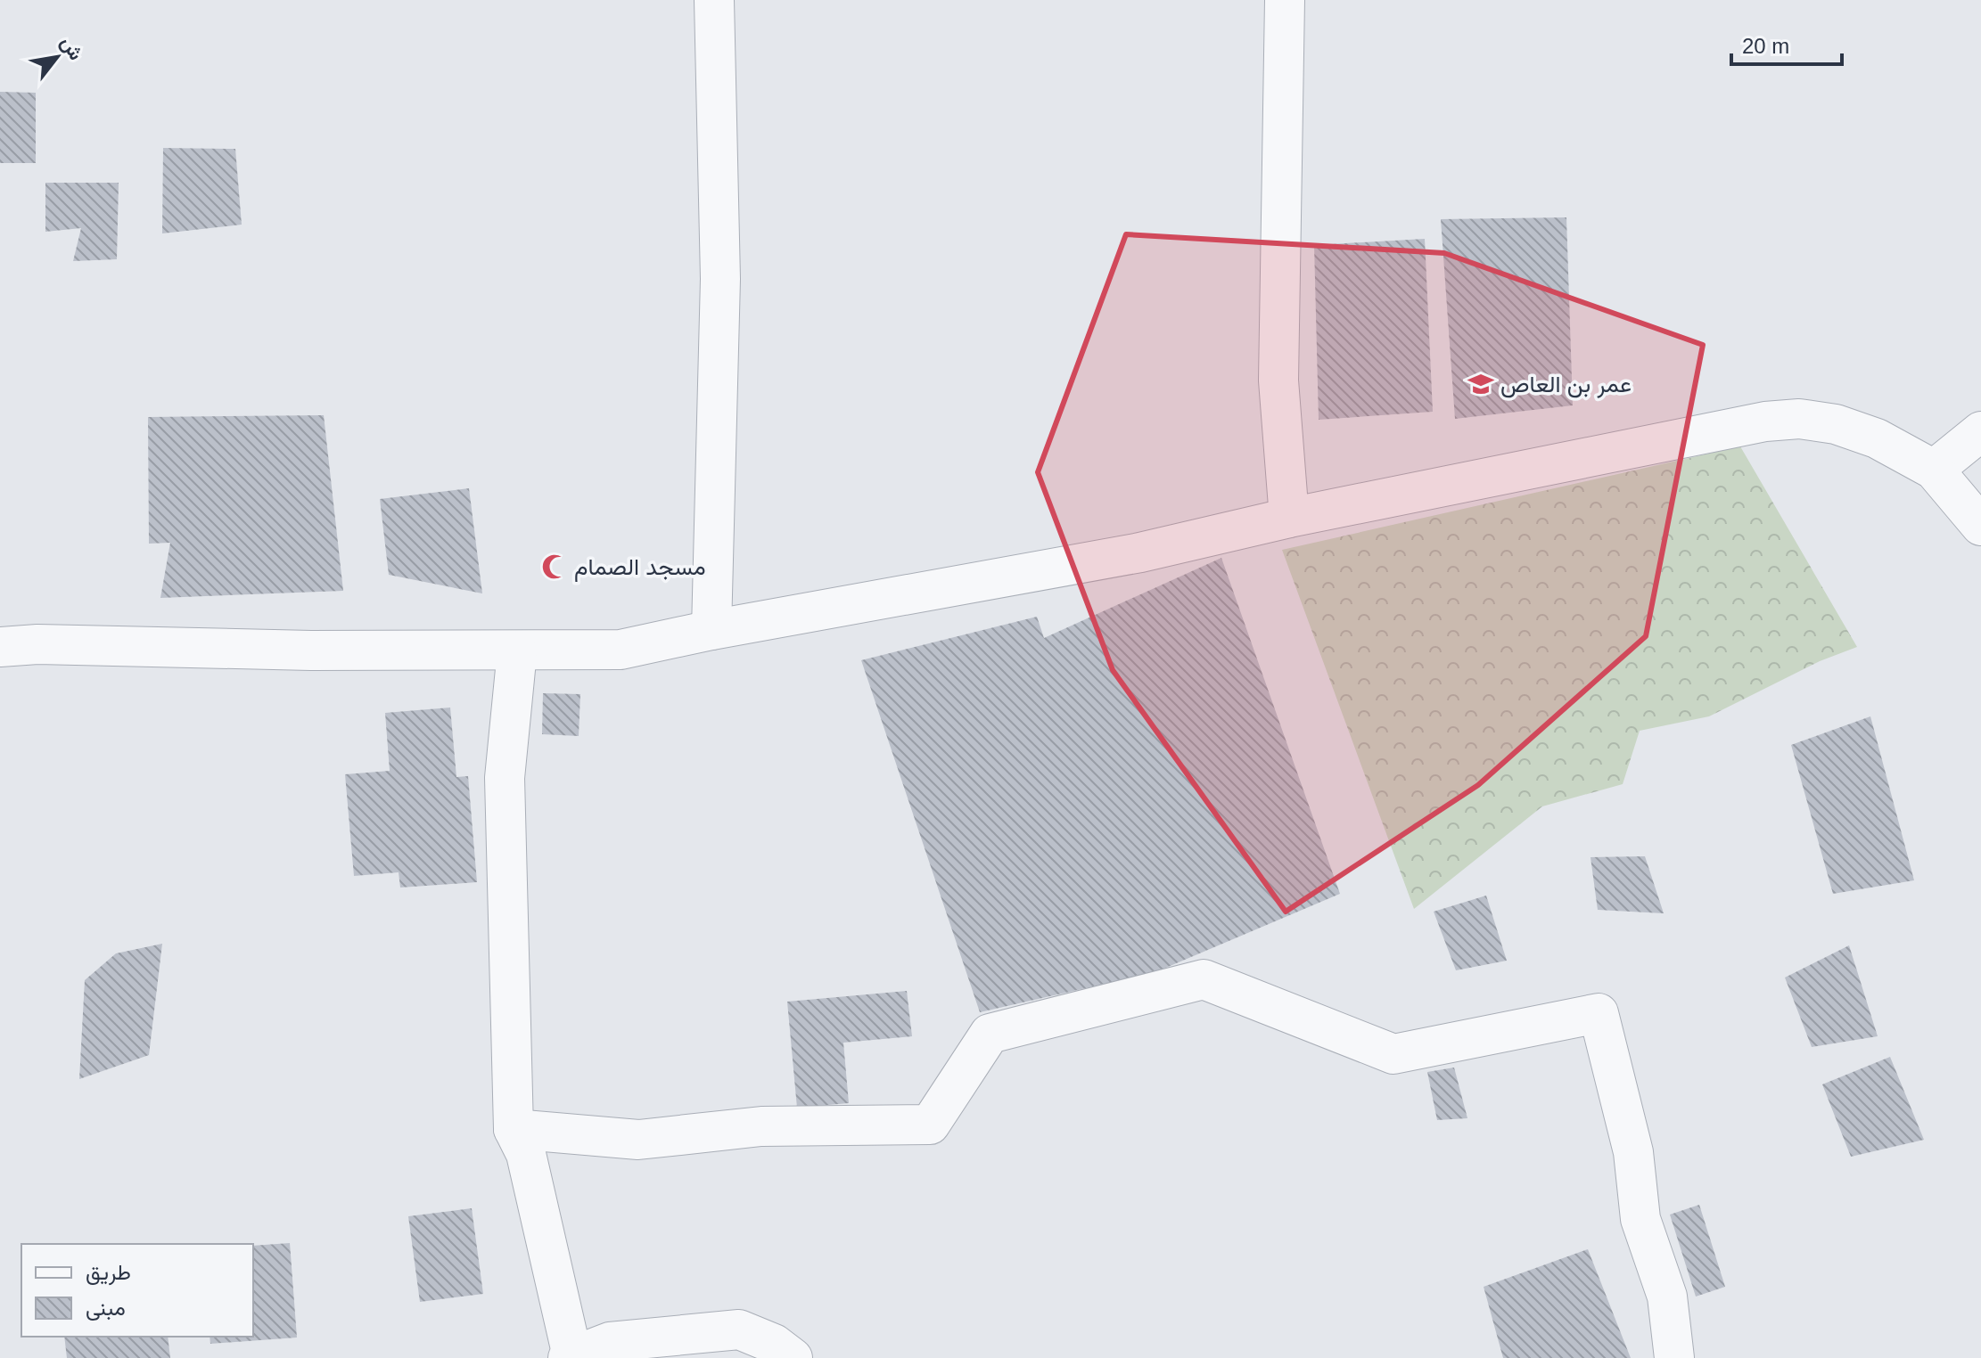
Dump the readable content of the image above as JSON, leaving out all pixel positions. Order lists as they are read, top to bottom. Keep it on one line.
{"places":{"school or university":["عمر بن العاص"],"mosque":["مسجد الصمام"]},"legend":["طريق","مبنى"],"scale_bar":"20 m","north":"top right"}
